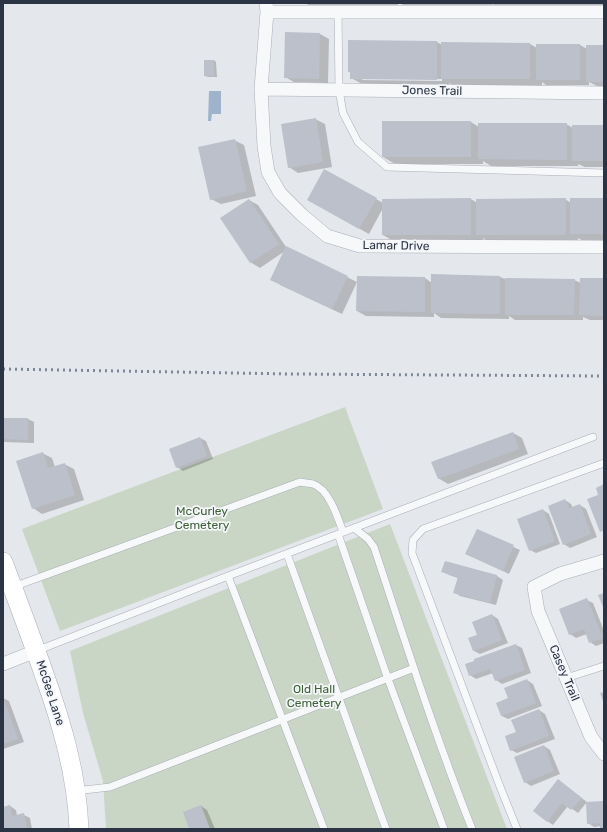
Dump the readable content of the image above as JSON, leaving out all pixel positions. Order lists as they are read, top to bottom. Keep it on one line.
{"streets":{"street":["Jones Trail","Lamar Drive","Casey Trail","McGee Lane"]},"crossings":[["Jones Trail","Lamar Drive"]],"parks":["McCurley Cemetery","Old Hall Cemetery"]}
